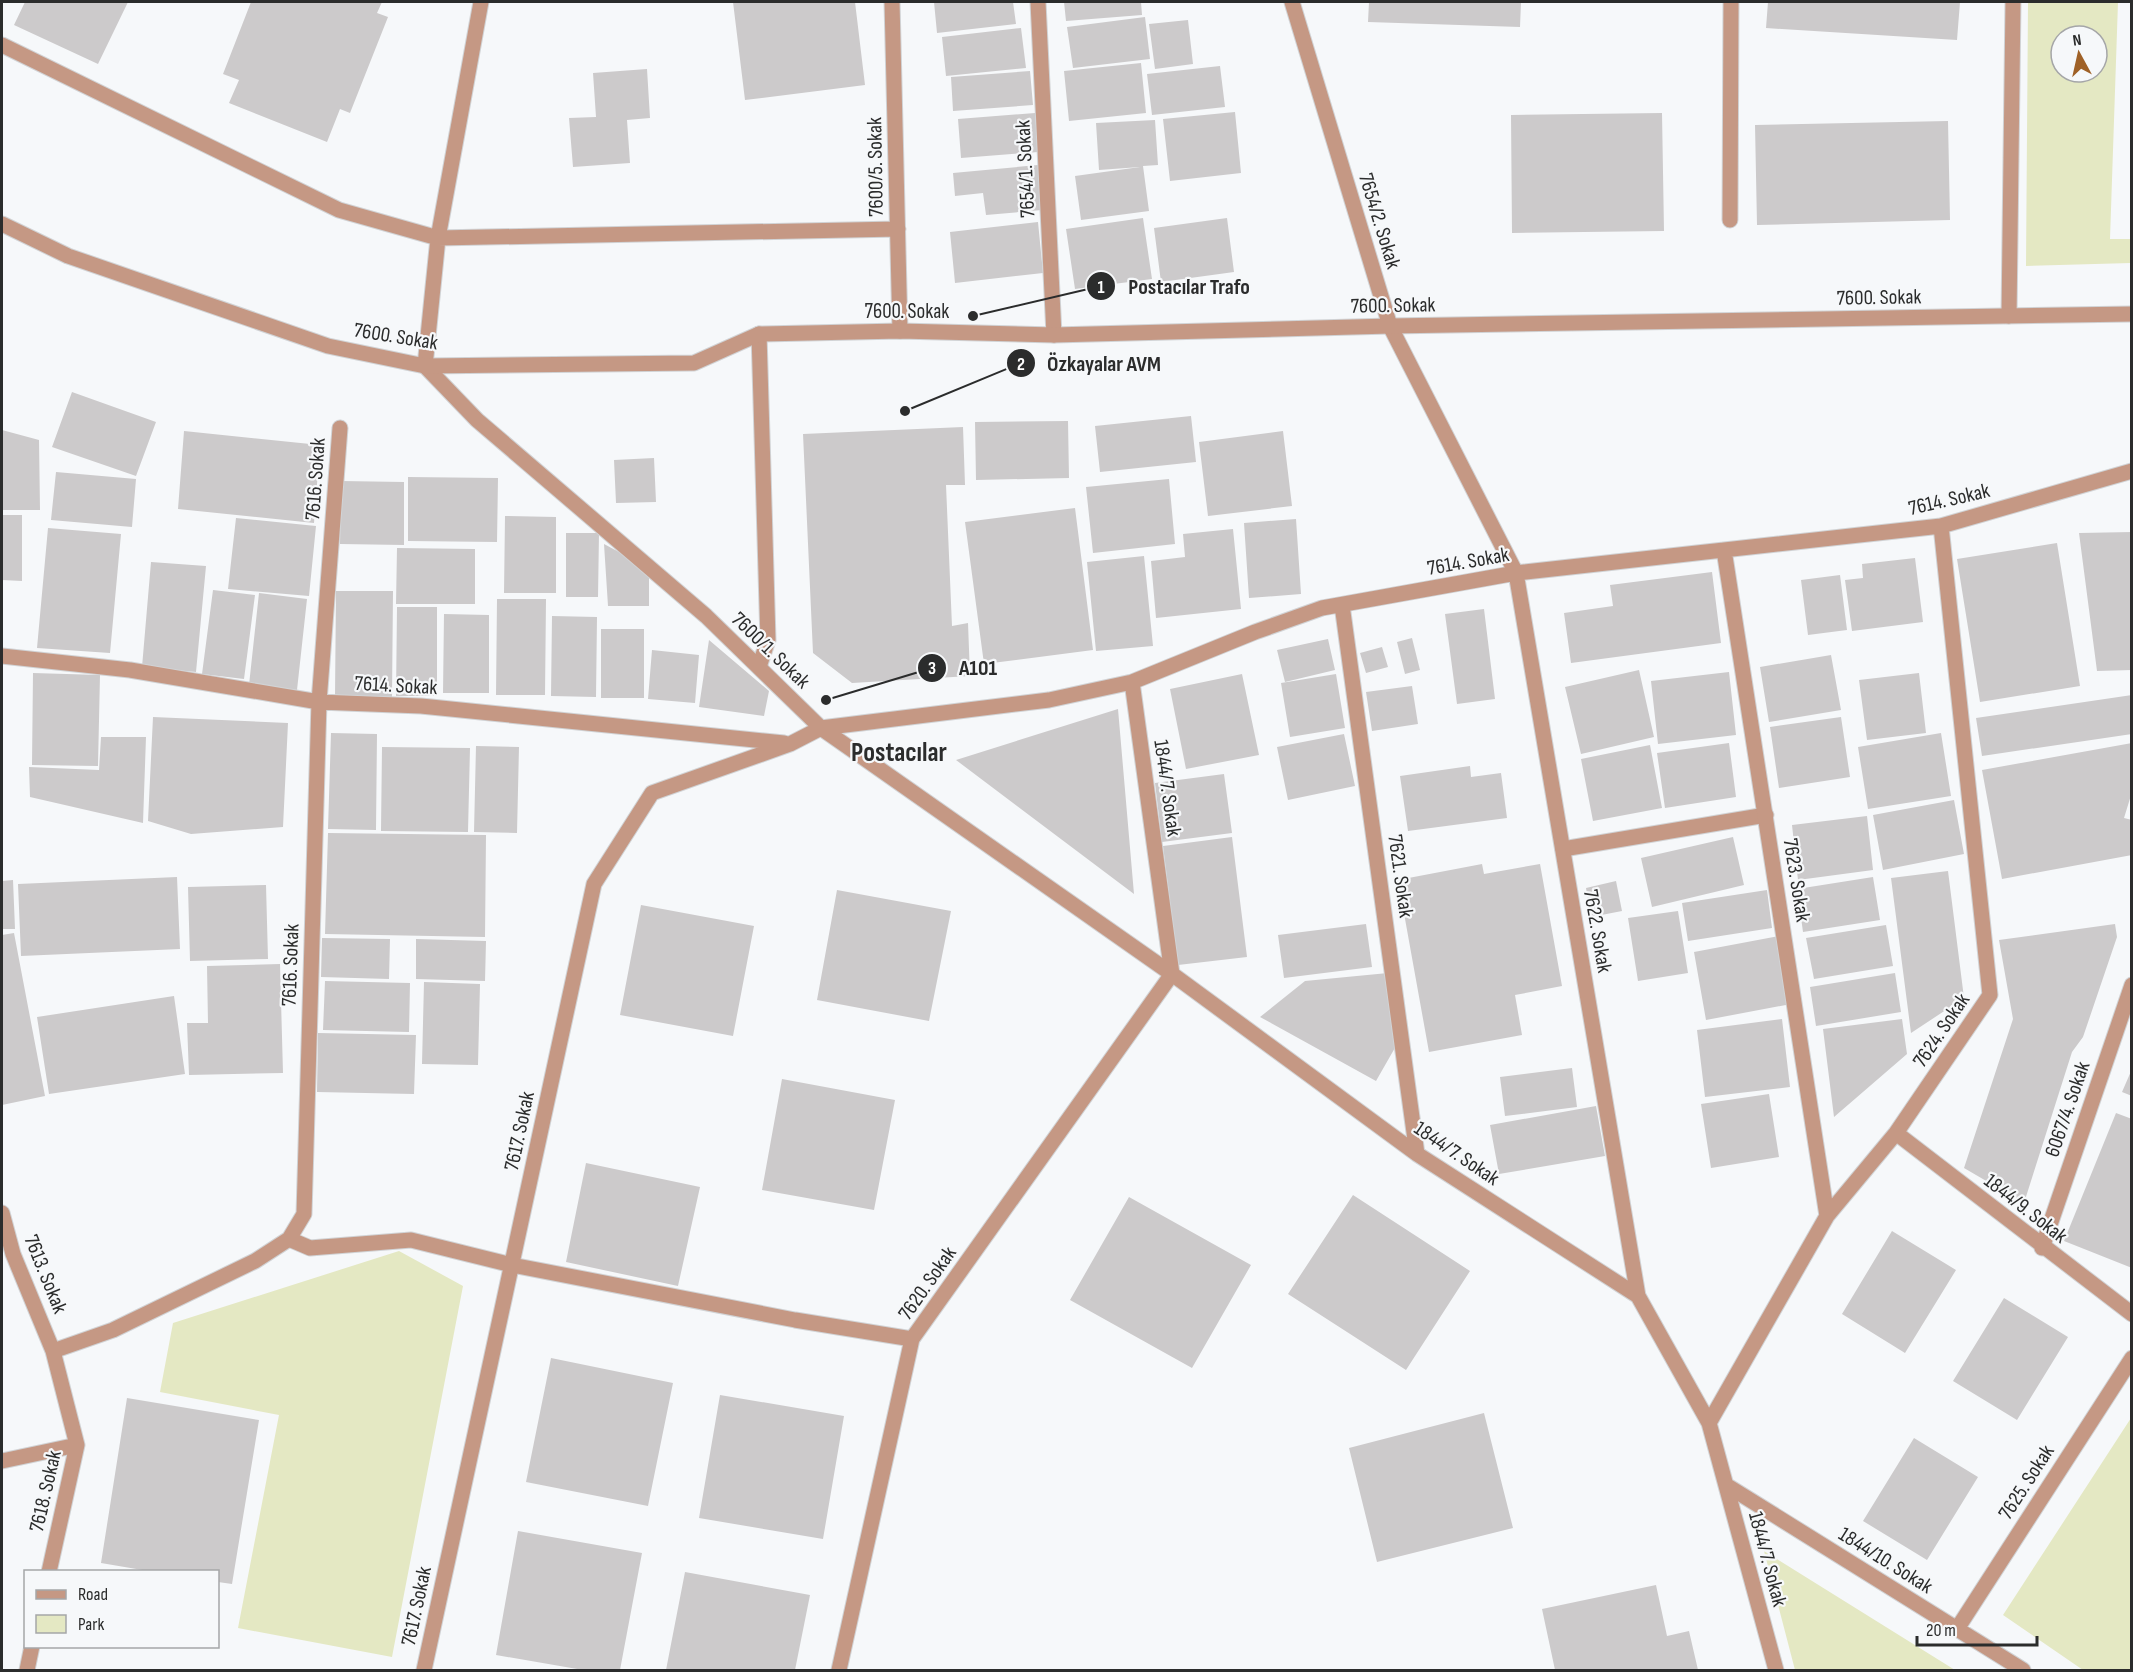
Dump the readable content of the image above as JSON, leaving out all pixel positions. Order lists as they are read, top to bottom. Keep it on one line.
{"streets":{"street":["7600/5. Sokak","7654/1. Sokak","7654/2. Sokak","7600. Sokak","7616. Sokak","7614. Sokak","7600/1. Sokak","1844/7. Sokak","7621. Sokak","7623. Sokak","7622. Sokak","7624. Sokak","6067/4. Sokak","7617. Sokak","1844/9. Sokak","7613. Sokak","7620. Sokak","7625. Sokak","7618. Sokak","1844/10. Sokak"]},"crossings":[["7600/5. Sokak","7600. Sokak"],["7654/1. Sokak","7600. Sokak"],["7654/2. Sokak","7600. Sokak"],["7654/2. Sokak","7614. Sokak"],["7654/2. Sokak","7622. Sokak"],["7600. Sokak","7600/1. Sokak"],["7616. Sokak","7614. Sokak"],["7616. Sokak","7613. Sokak"],["7616. Sokak","7618. Sokak"],["7614. Sokak","7600/1. Sokak"],["7614. Sokak","1844/7. Sokak"],["7614. Sokak","7621. Sokak"],["7614. Sokak","7623. Sokak"],["7614. Sokak","7622. Sokak"],["7614. Sokak","7624. Sokak"],["7614. Sokak","7617. Sokak"],["7600/1. Sokak","1844/7. Sokak"],["7600/1. Sokak","7617. Sokak"],["7600/1. Sokak","7620. Sokak"],["1844/7. Sokak","7621. Sokak"],["1844/7. Sokak","7622. Sokak"],["1844/7. Sokak","7624. Sokak"],["1844/7. Sokak","7620. Sokak"],["1844/7. Sokak","1844/10. Sokak"],["7623. Sokak","7624. Sokak"],["7624. Sokak","1844/9. Sokak"],["6067/4. Sokak","1844/9. Sokak"],["7613. Sokak","7618. Sokak"],["7625. Sokak","1844/10. Sokak"]],"districts":["Postacılar"],"places":["Postacılar Trafo","Özkayalar AVM","A101"],"legend":["Road","Park"],"scale_bar":"20 m","north":"top"}
